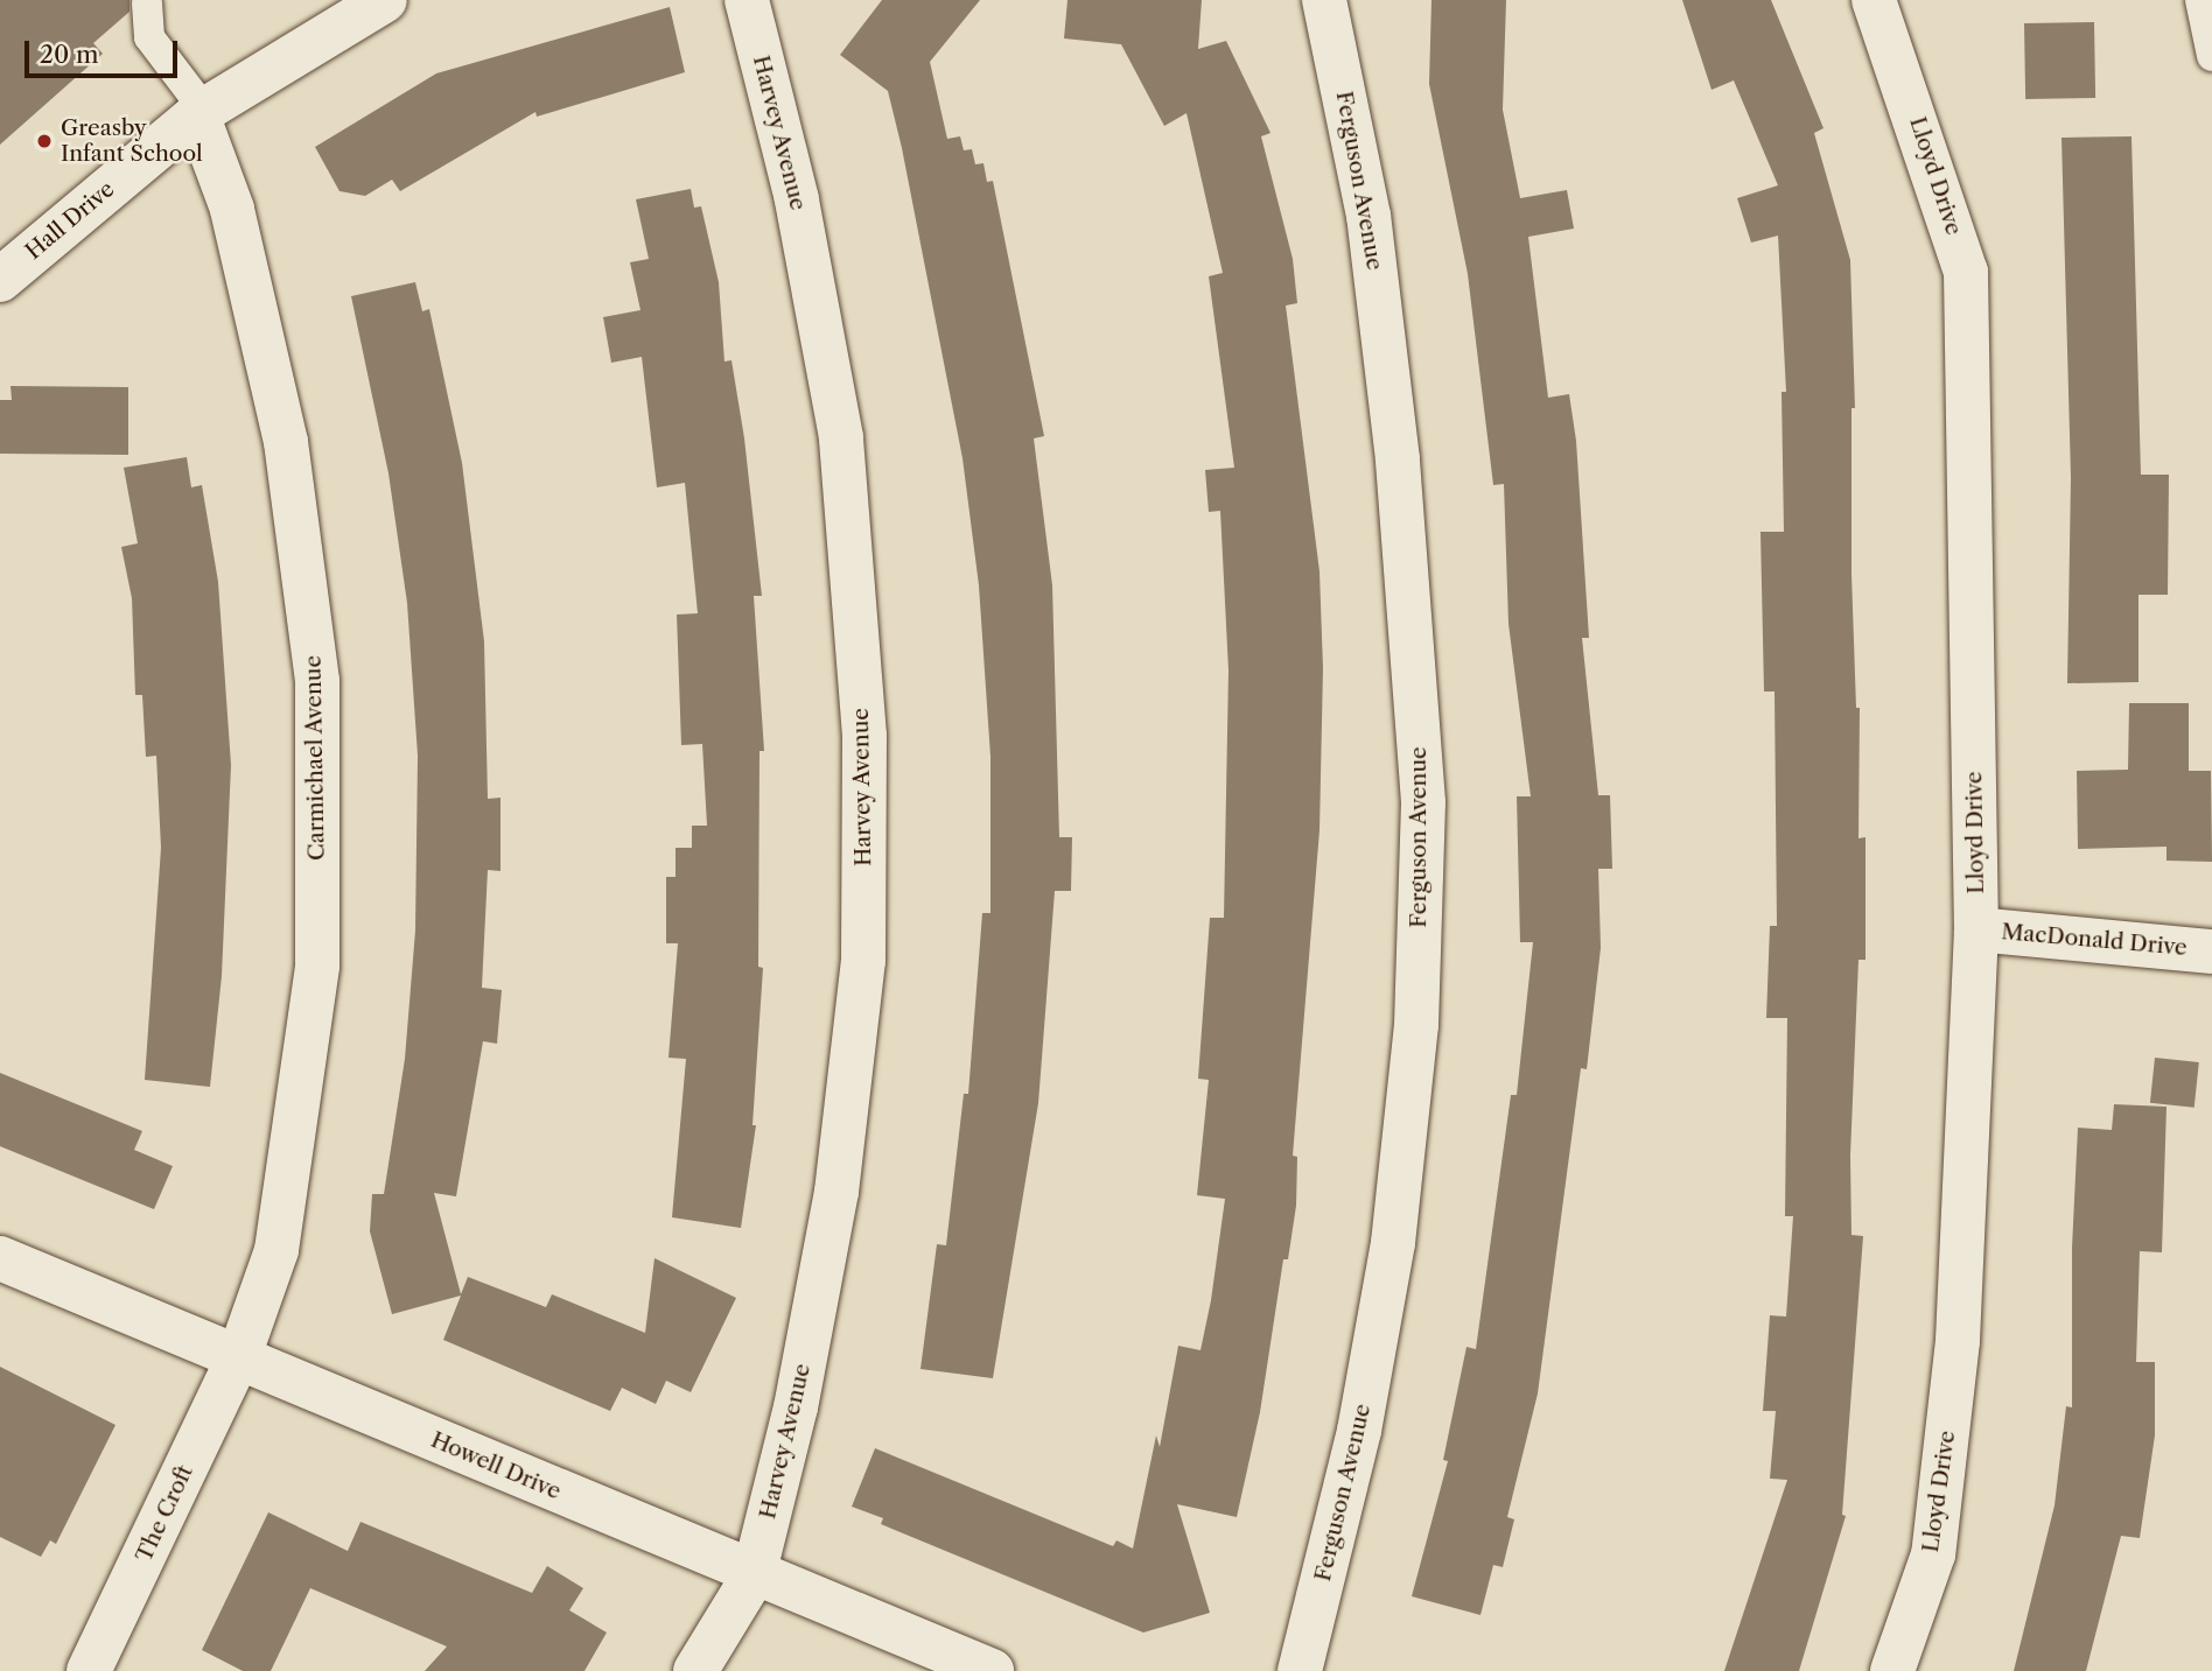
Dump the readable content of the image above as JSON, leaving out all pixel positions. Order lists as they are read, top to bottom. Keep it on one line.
{"streets":{"street":["Harvey Avenue","Lloyd Drive","Ferguson Avenue","Hall Drive","Carmichael Avenue","MacDonald Drive","Howell Drive","The Croft"]},"crossings":[["Harvey Avenue","Howell Drive"],["Lloyd Drive","MacDonald Drive"],["Hall Drive","Carmichael Avenue"],["Carmichael Avenue","Howell Drive"],["Carmichael Avenue","The Croft"],["Howell Drive","The Croft"]],"places":["Greasby Infant School"],"scale_bar":"20 m"}
